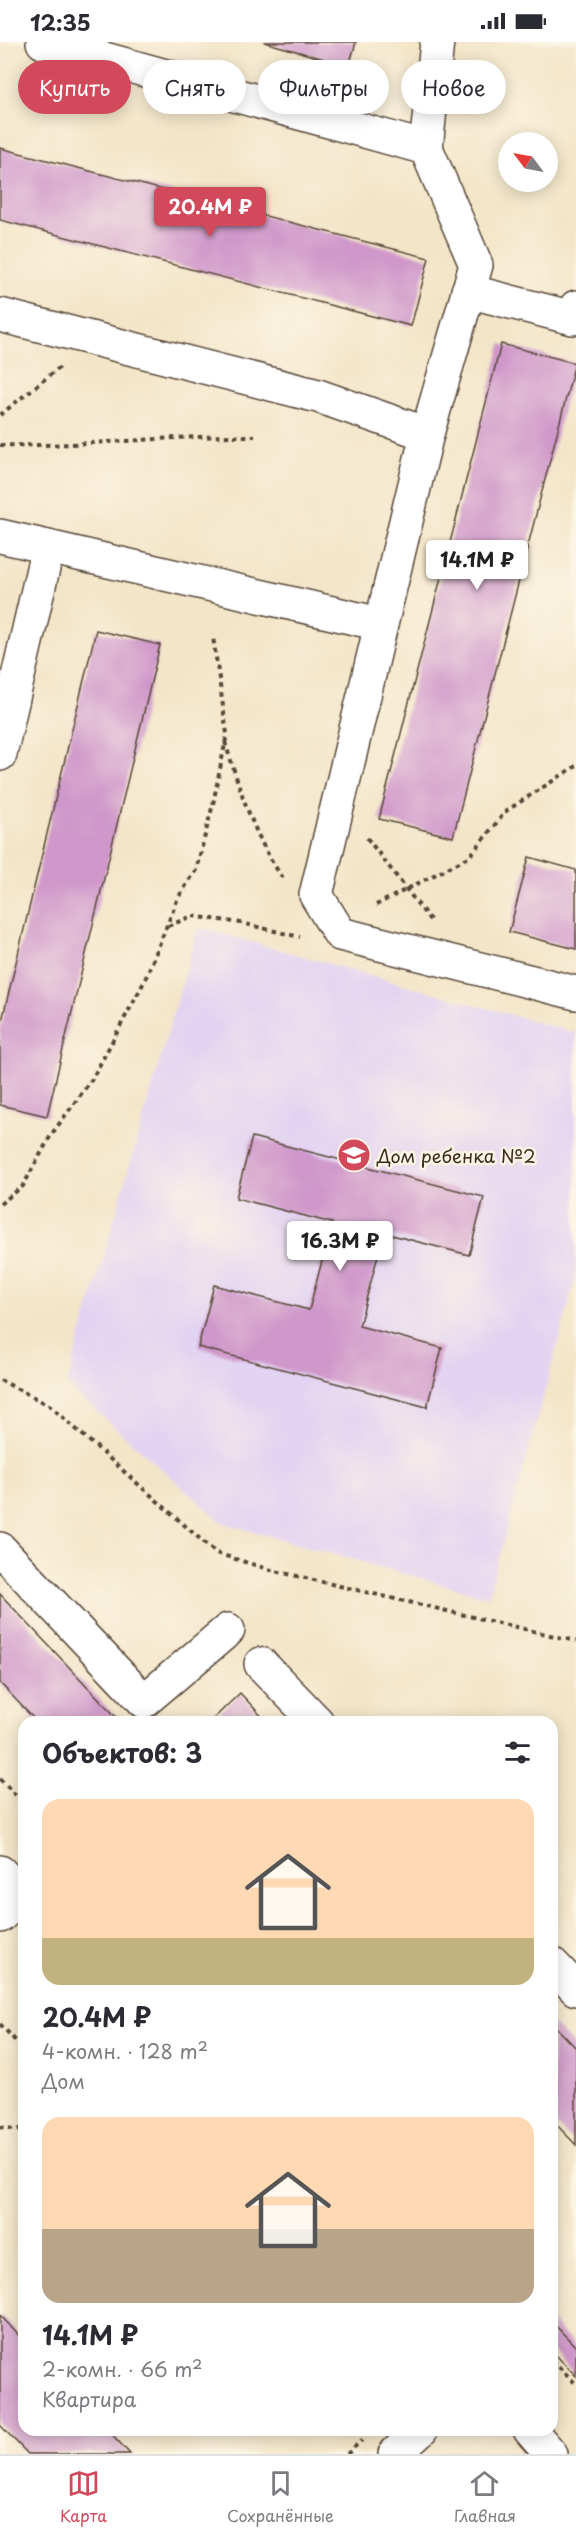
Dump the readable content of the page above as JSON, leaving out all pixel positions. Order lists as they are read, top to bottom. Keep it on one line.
{"places":{"school or university":["Дом ребенка №2"]},"north":"top left","page":{"status":"12:35","chip":["Купить","Снять","Фильтры","Новое"],"price":["20.4M ₽","14.1M ₽","16.3M ₽"],"heading":"Объектов: 3","list":[{"name":"20.4M ₽","note":"4-комн. · 128 m² · Дом"},{"name":"14.1M ₽","note":"2-комн. · 66 m² · Квартира"}],"tabs":["Карта","Сохранённые","Главная"]}}
